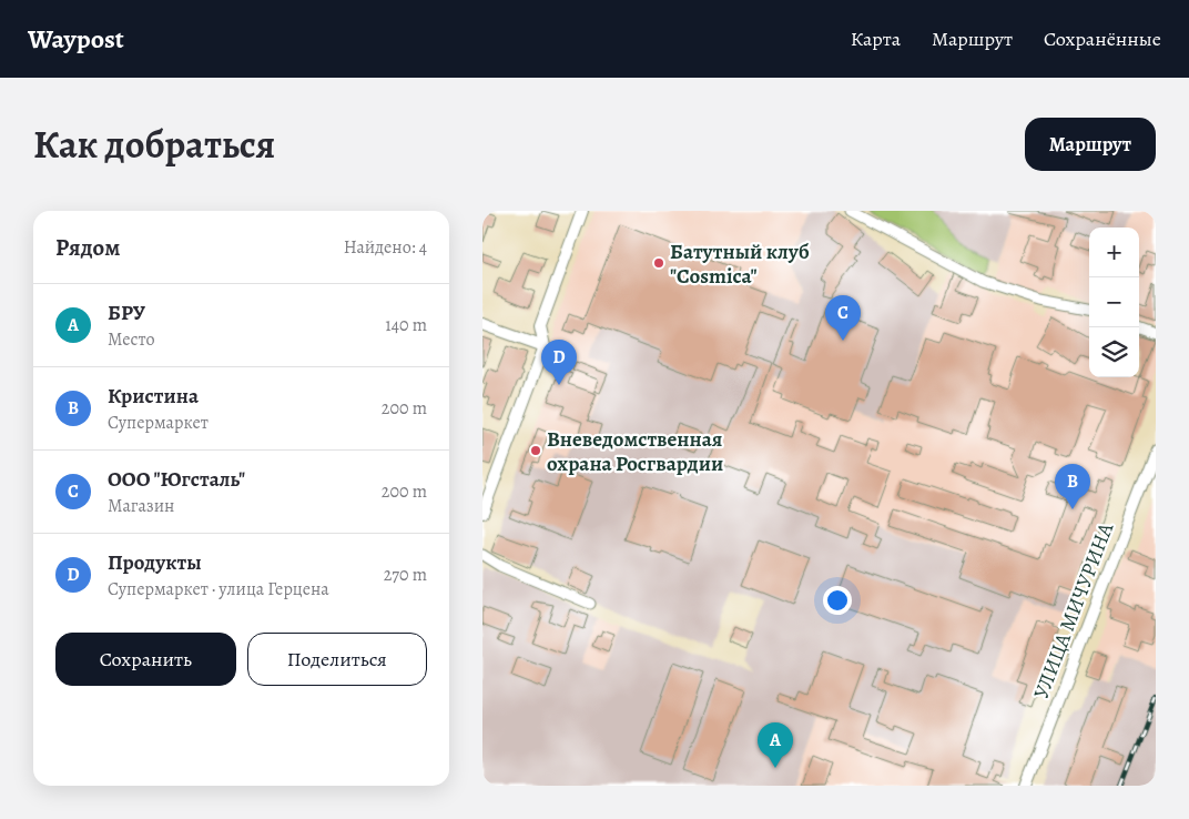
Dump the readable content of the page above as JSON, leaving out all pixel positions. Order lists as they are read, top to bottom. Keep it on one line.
{"streets":{"street":["УЛИЦА МИЧУРИНА"]},"places":["Батутный клуб \"Cosmica\"","Вневедомственная охрана Росгвардии"],"page":{"header":"Waypost","nav":["Карта","Маршрут","Сохранённые"],"title":"Как добраться","buttons":["Маршрут",["Сохранить","Поделиться"]],"heading":["Рядом","Найдено: 4"],"map_buttons":["+","−"],"list":[{"mark":"A","name":"БРУ","note":"Место","value":"140 m"},{"mark":"B","name":"Кристина","note":"Супермаркет","value":"200 m"},{"mark":"C","name":"ООО \"Югсталь\"","note":"Магазин","value":"200 m"},{"mark":"D","name":"Продукты","note":"Супермаркет · улица Герцена","value":"270 m"}],"pins":["C","D","B","A"]}}
